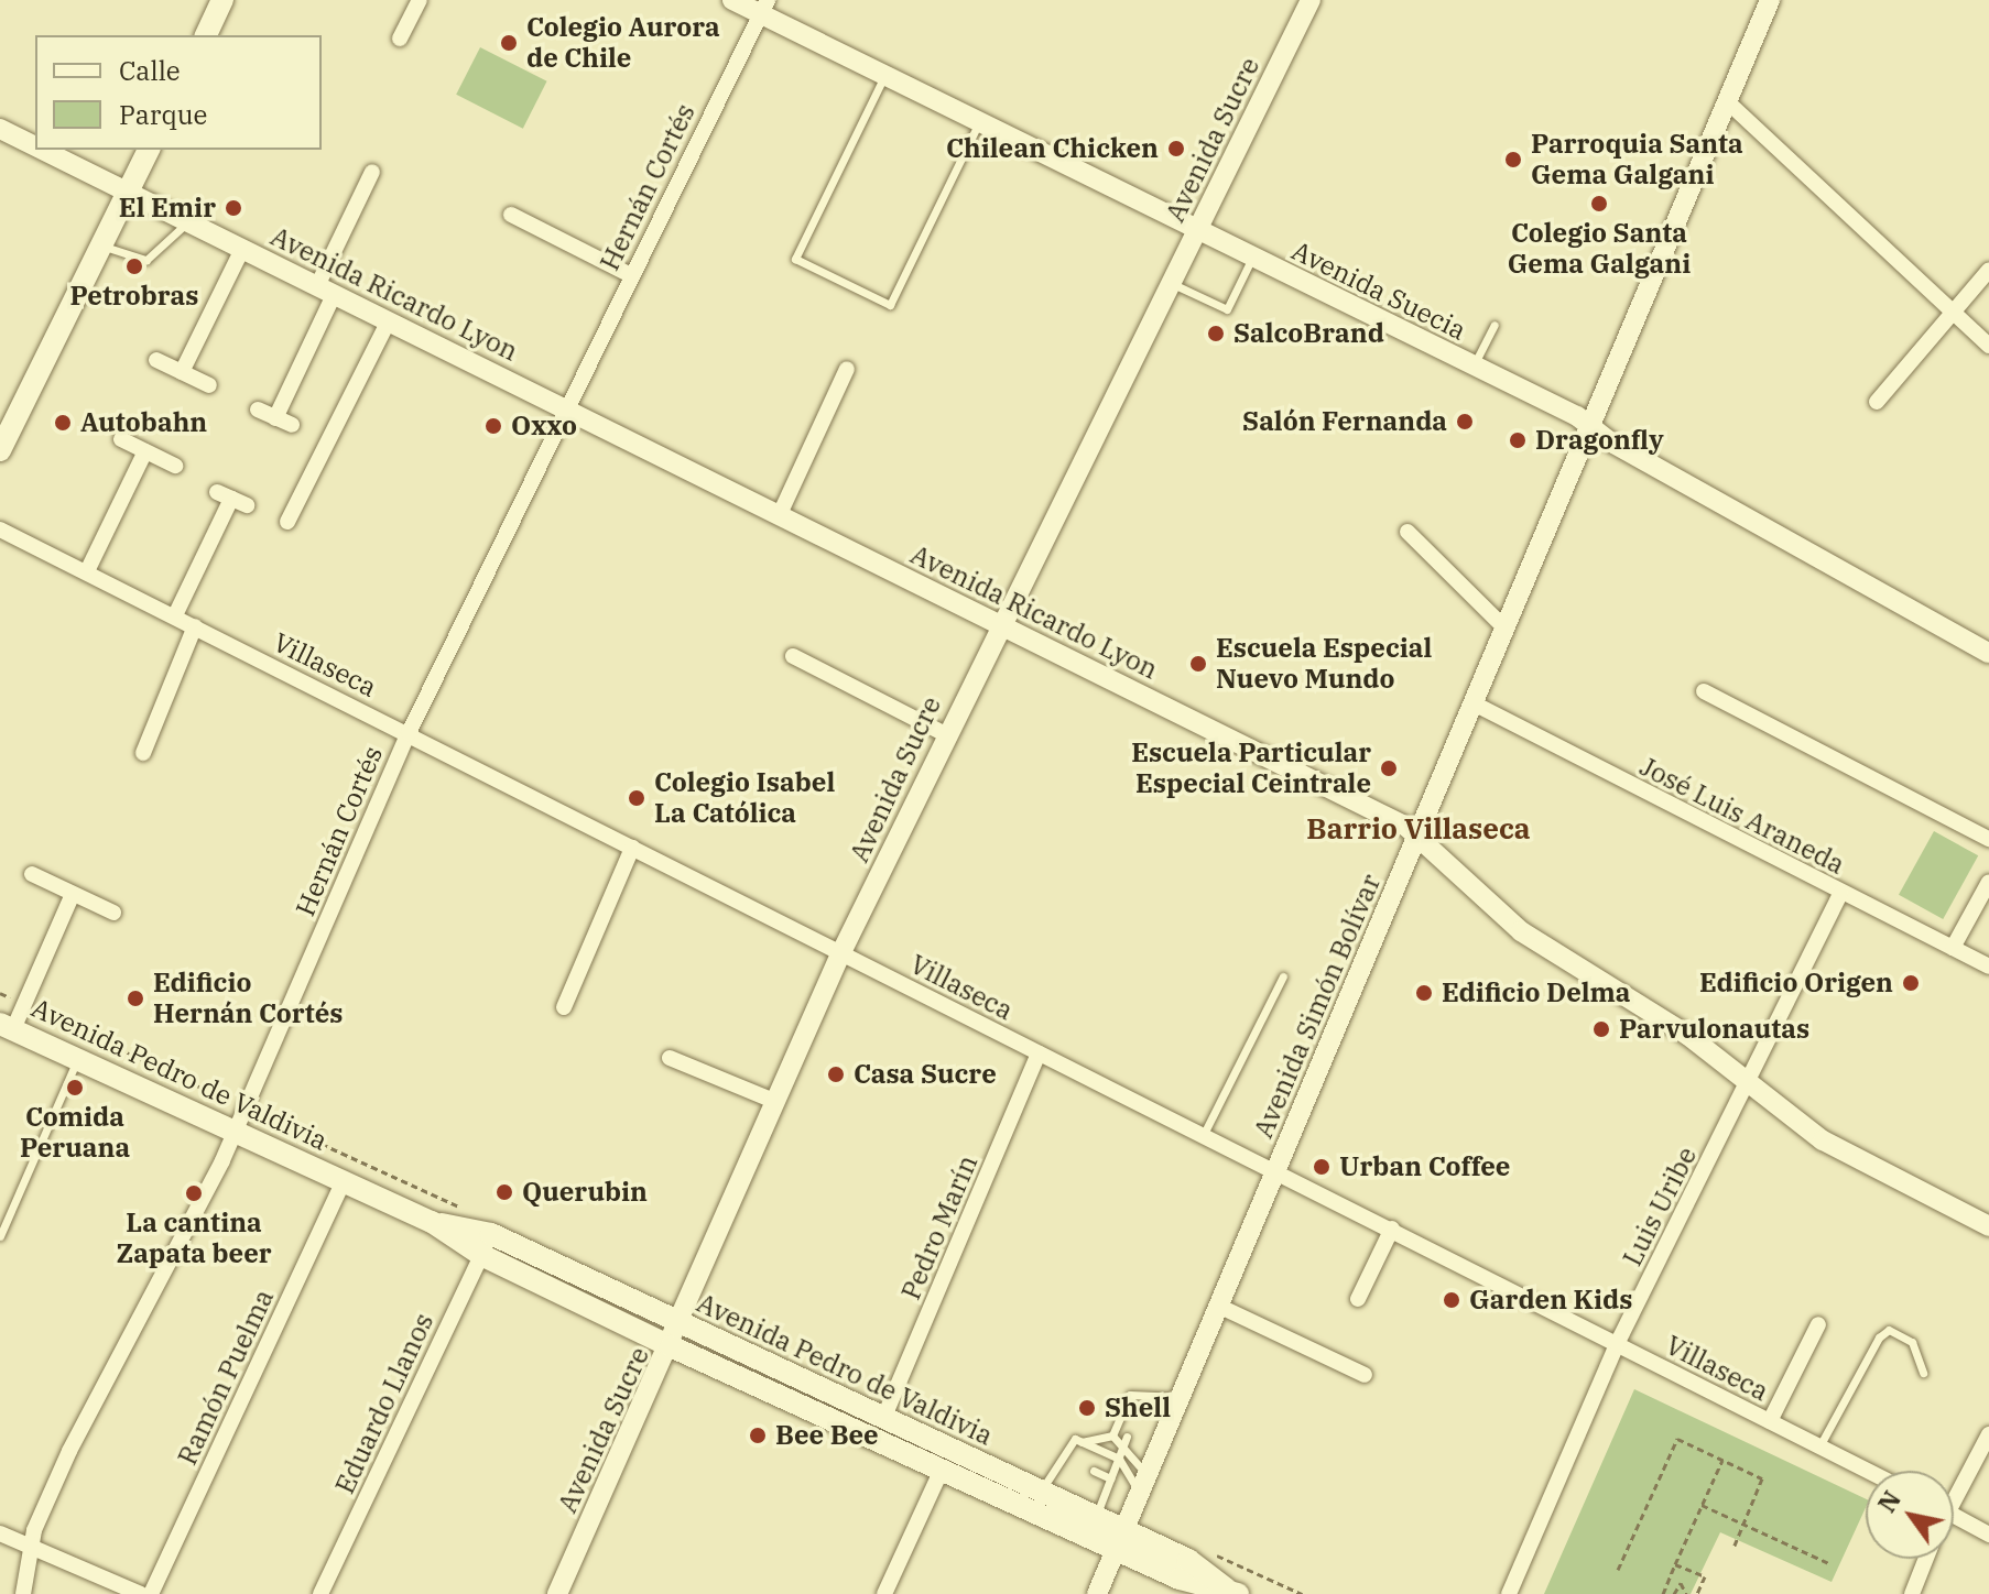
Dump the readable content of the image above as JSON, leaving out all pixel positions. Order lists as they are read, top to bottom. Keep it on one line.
{"streets":{"main road":["Avenida Pedro de Valdivia"],"street":["Avenida Sucre","Hernán Cortés","Avenida Suecia","Avenida Ricardo Lyon","Villaseca","José Luis Araneda","Avenida Simón Bolívar","Luis Uribe","Pedro Marín","Ramón Puelma","Eduardo Llanos"]},"crossings":[["Avenida Sucre","Avenida Suecia"],["Avenida Sucre","Avenida Ricardo Lyon"],["Avenida Sucre","Villaseca"],["Avenida Sucre","Avenida Pedro de Valdivia"],["Hernán Cortés","Avenida Suecia"],["Hernán Cortés","Avenida Ricardo Lyon"],["Hernán Cortés","Villaseca"],["Hernán Cortés","Avenida Pedro de Valdivia"],["Avenida Suecia","Avenida Simón Bolívar"],["Avenida Ricardo Lyon","Avenida Simón Bolívar"],["Avenida Ricardo Lyon","Luis Uribe"],["Villaseca","Avenida Simón Bolívar"],["Villaseca","Luis Uribe"],["Villaseca","Pedro Marín"],["José Luis Araneda","Avenida Simón Bolívar"],["José Luis Araneda","Luis Uribe"],["Avenida Simón Bolívar","Avenida Pedro de Valdivia"],["Avenida Pedro de Valdivia","Pedro Marín"],["Avenida Pedro de Valdivia","Ramón Puelma"],["Avenida Pedro de Valdivia","Eduardo Llanos"]],"districts":["Barrio Villaseca"],"places":["Colegio Aurora de Chile","Chilean Chicken","Parroquia Santa Gema Galgani","Colegio Santa Gema Galgani","El Emir","Petrobras","SalcoBrand","Salón Fernanda","Autobahn","Oxxo","Dragonfly","Escuela Especial Nuevo Mundo","Escuela Particular Especial Ceintrale","Colegio Isabel La Católica","Edificio Origen","Edificio Delma","Edificio Hernán Cortés","Parvulonautas","Casa Sucre","Comida Peruana","Urban Coffee","Querubin","La cantina Zapata beer","Garden Kids","Shell","Bee Bee"],"legend":["Calle","Parque"],"north":"top left"}
